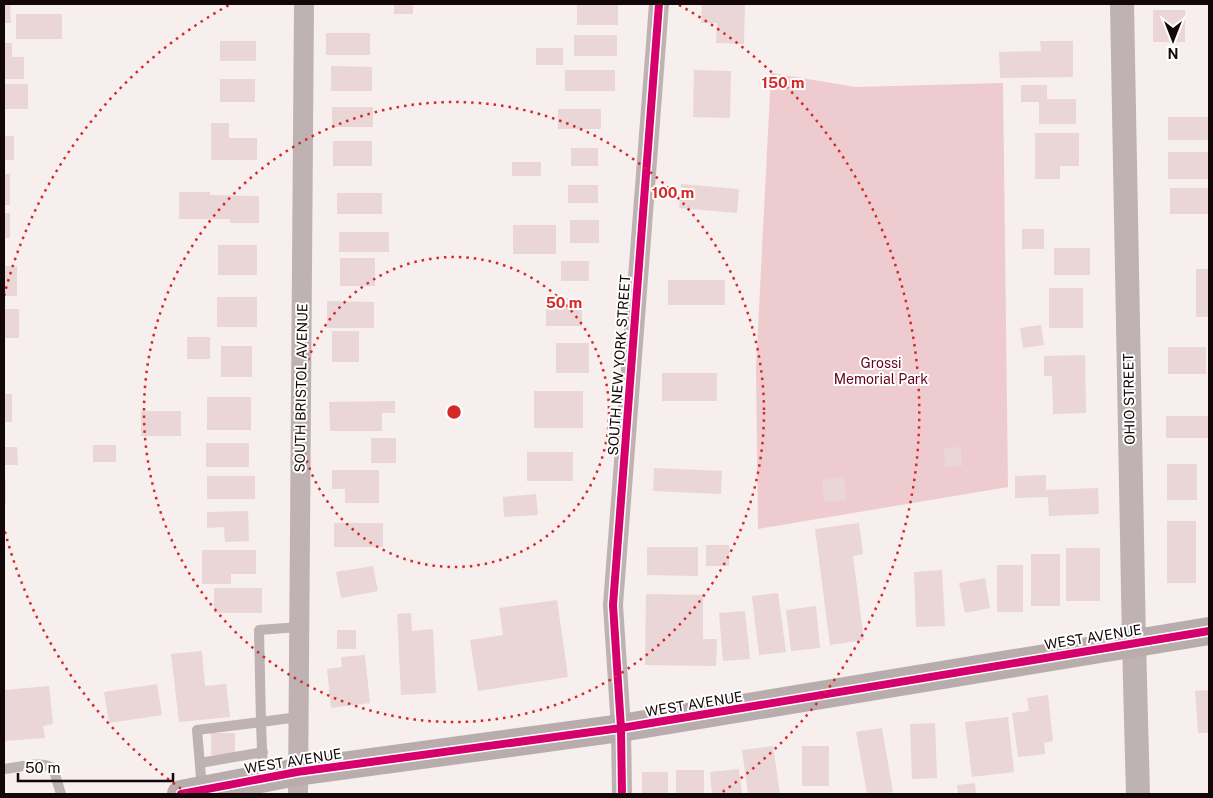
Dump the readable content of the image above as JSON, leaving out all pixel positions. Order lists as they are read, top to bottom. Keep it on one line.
{"streets":{"highway":["WEST AVENUE"],"street":["SOUTH NEW YORK STREET","SOUTH BRISTOL AVENUE","OHIO STREET"]},"crossings":[["SOUTH NEW YORK STREET","WEST AVENUE"],["SOUTH BRISTOL AVENUE","WEST AVENUE"],["OHIO STREET","WEST AVENUE"]],"parks":["Grossi Memorial Park"],"scale_bar":"50 m","north":"bottom","rings":["150 m","100 m","50 m"]}
